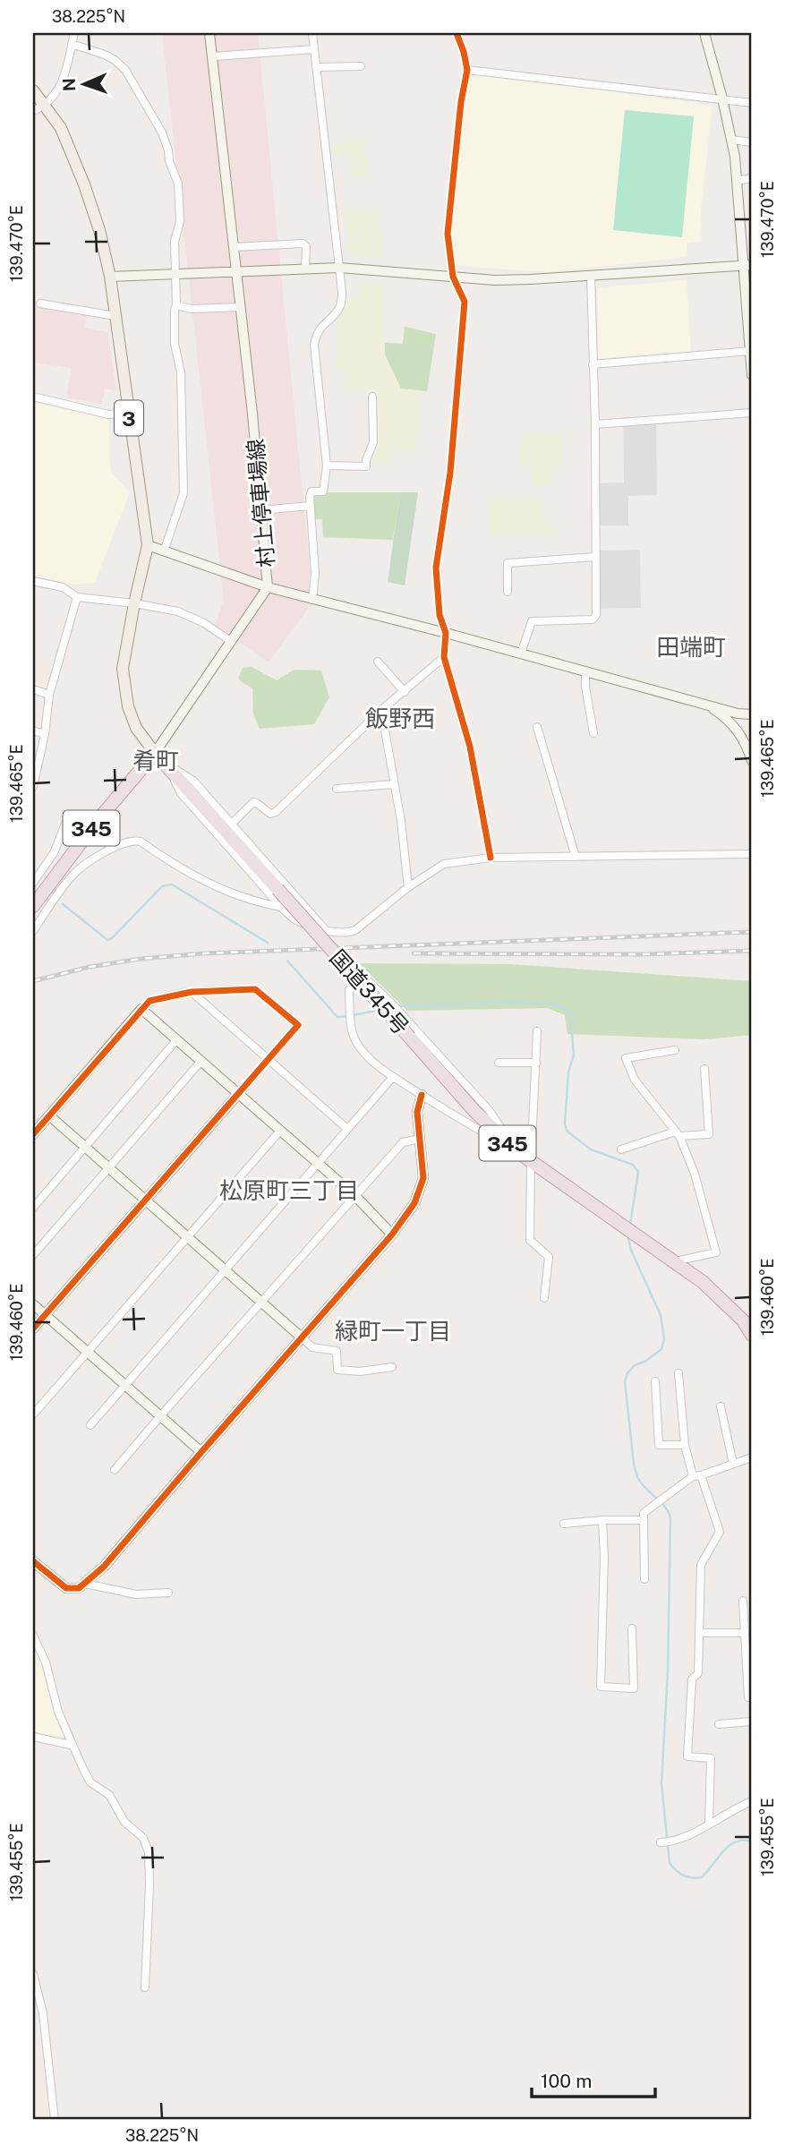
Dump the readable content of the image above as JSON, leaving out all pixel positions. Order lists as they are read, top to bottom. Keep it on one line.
{"streets":{"highway":["345","国道345号"],"main road":["3"],"street":["村上停車場線"]},"crossings":[["3","345"],["3","国道345号"],["345","国道345号"]],"districts":["田端町","飯野西","肴町","松原町三丁目","緑町一丁目"],"scale_bar":"100 m","north":"left","coordinates":["38.225°N","139.470°E","139.465°E","139.460°E","139.455°E"]}
